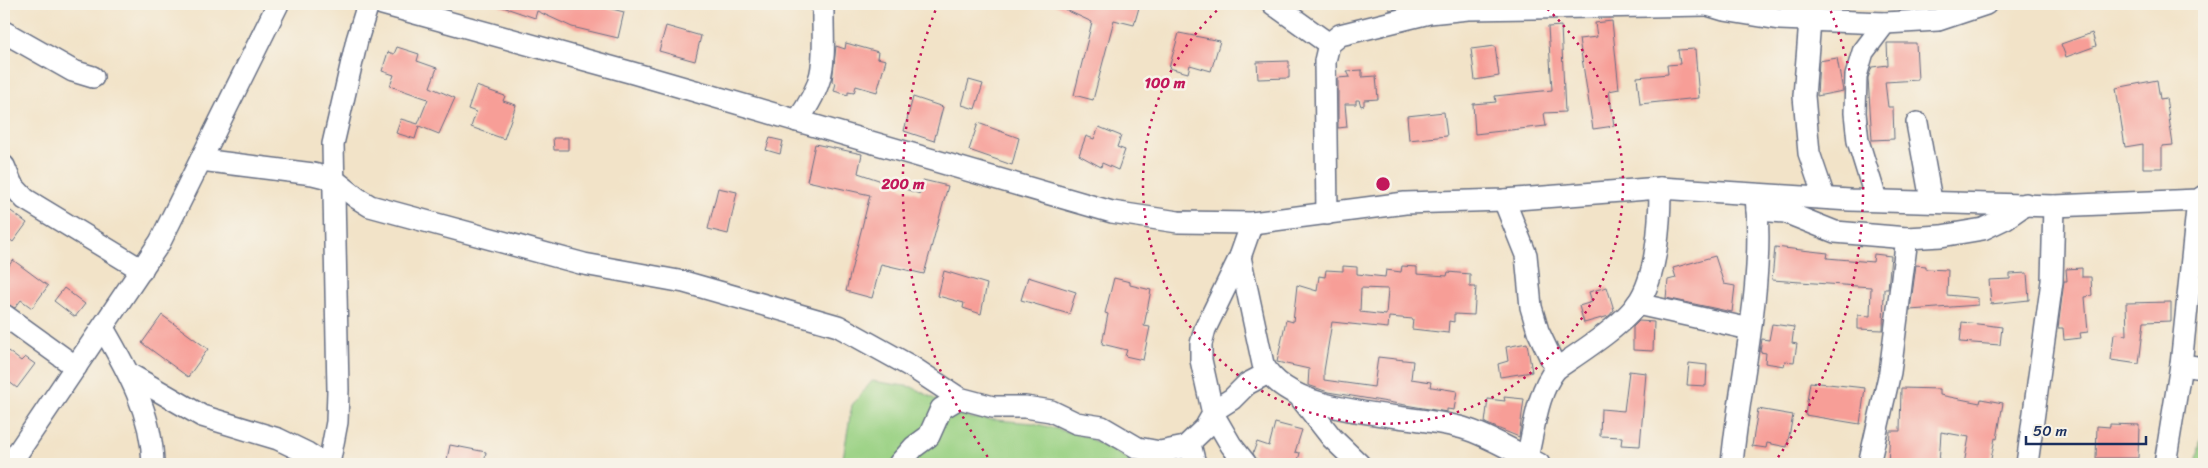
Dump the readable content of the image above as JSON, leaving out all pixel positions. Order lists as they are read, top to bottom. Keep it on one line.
{"scale_bar":"50 m","rings":["100 m","200 m"]}
